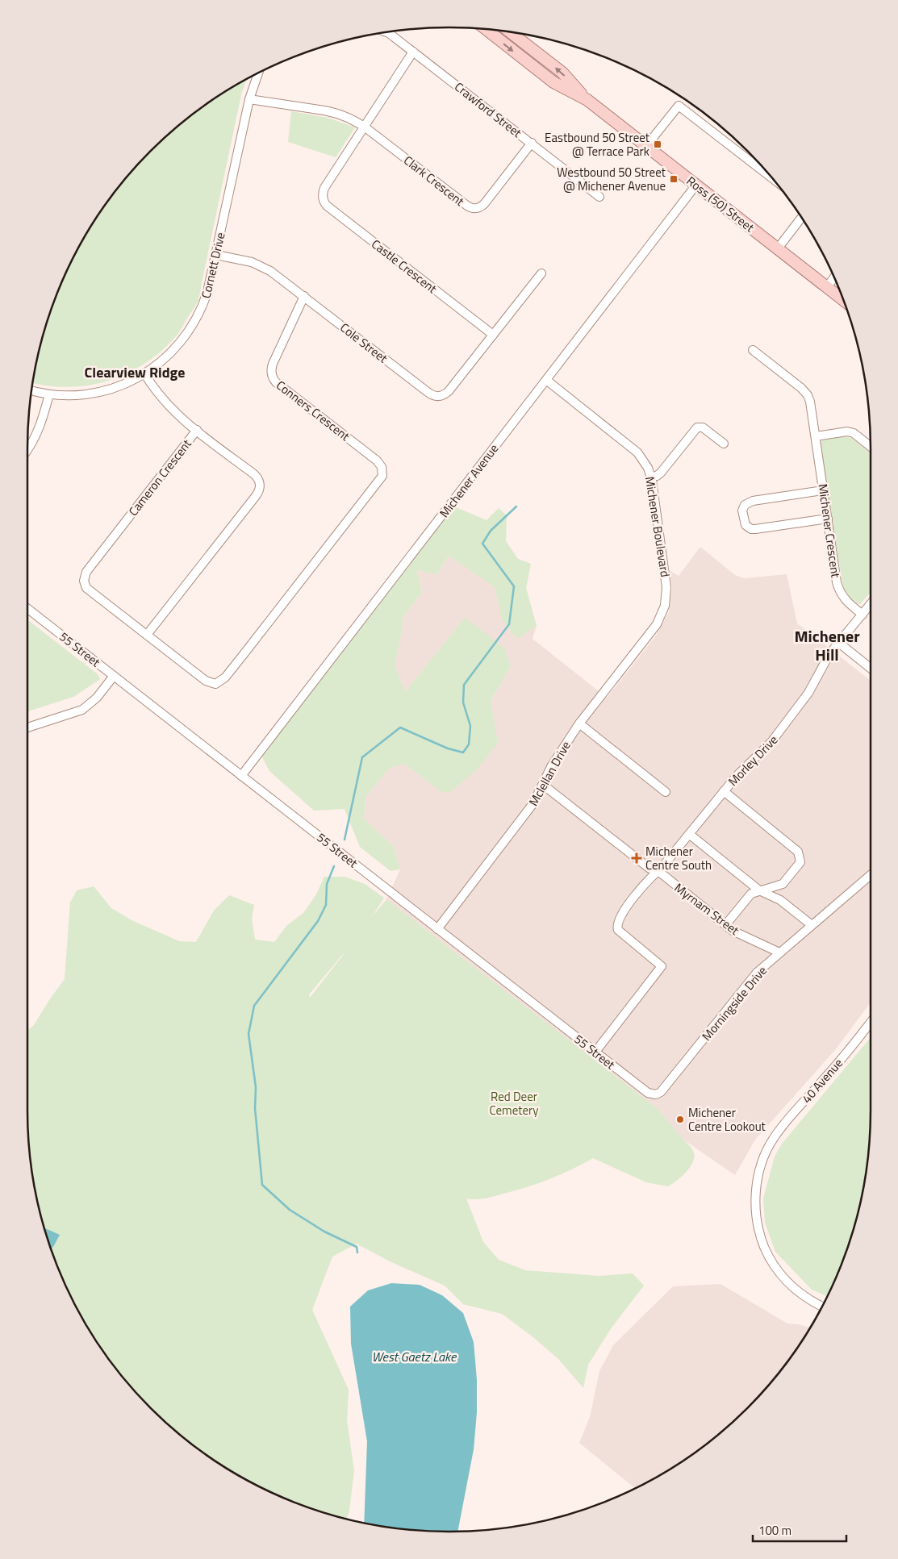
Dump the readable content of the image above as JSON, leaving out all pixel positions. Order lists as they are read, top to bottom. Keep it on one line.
{"streets":{"main road":["Ross (50) Street"],"street":["Crawford Street","Clark Crescent","Cornett Drive","Castle Crescent","Cole Street","Conners Crescent","Cameron Crescent","Michener Avenue","Michener Boulevard","Michener Crescent","55 Street","Morley Drive","Mclellan Drive","Myrnam Street","Morningside Drive","40 Avenue"]},"crossings":[["Crawford Street","Clark Crescent"],["Clark Crescent","Cornett Drive"],["Clark Crescent","Castle Crescent"],["Ross (50) Street","Michener Avenue"],["Cornett Drive","Cole Street"],["Castle Crescent","Cole Street"],["Cole Street","Conners Crescent"],["Conners Crescent","Cameron Crescent"],["Michener Avenue","Michener Boulevard"],["Michener Avenue","55 Street"],["Michener Boulevard","Mclellan Drive"],["Michener Crescent","Morley Drive"],["55 Street","Morley Drive"],["55 Street","Mclellan Drive"],["55 Street","Morningside Drive"],["Morley Drive","Myrnam Street"],["Mclellan Drive","Myrnam Street"],["Myrnam Street","Morningside Drive"]],"districts":["Clearview Ridge","Michener Hill"],"water":["West Gaetz Lake"],"parks":["Red Deer Cemetery"],"places":{"transit":["Eastbound 50 Street @ Terrace Park","Westbound 50 Street @ Michener Avenue"],"health":["Michener Centre South"],"other":["Michener Centre Lookout"]},"scale_bar":"100 m"}
